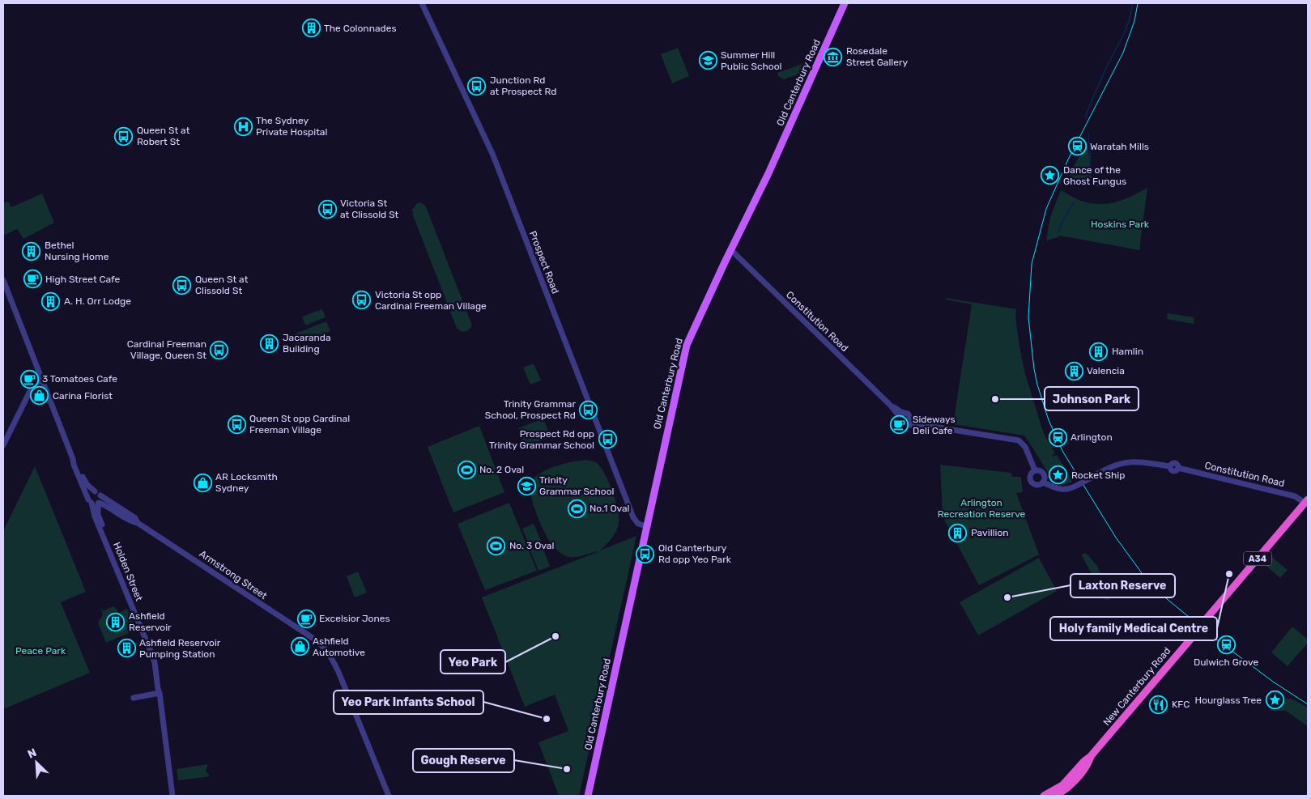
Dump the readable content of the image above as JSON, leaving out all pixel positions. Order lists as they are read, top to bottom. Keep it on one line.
{"streets":{"highway":["A34","New Canterbury Road"],"main road":["Old Canterbury Road"],"street":["Prospect Road","Constitution Road","Holden Street","Armstrong Street"]},"crossings":[["Old Canterbury Road","Prospect Road"],["Old Canterbury Road","Constitution Road"],["Constitution Road","New Canterbury Road"],["Holden Street","Armstrong Street"]],"parks":["Hoskins Park","Arlington Recreation Reserve","Peace Park"],"places":{"building":["The Colonnades","Bethel Nursing Home","A. H. Orr Lodge","Jacaranda Building","Hamlin","Valencia","Pavillion","Ashfield Reservoir","Ashfield Reservoir Pumping Station"],"museum":["Rosedale Street Gallery"],"school or university":["Summer Hill Public School","Trinity Grammar School"],"bus stop":["Junction Rd at Prospect Rd","Queen St at Robert St","Victoria St at Clissold St","Queen St at Clissold St","Victoria St opp Cardinal Freeman Village","Cardinal Freeman Village, Queen St","Trinity Grammar School, Prospect Rd","Queen St opp Cardinal Freeman Village","Prospect Rd opp Trinity Grammar School","Old Canterbury Rd opp Yeo Park"],"hospital":["The Sydney Private Hospital"],"station":["Waratah Mills","Arlington","Dulwich Grove"],"place":["Dance of the Ghost Fungus","Rocket Ship","Hourglass Tree"],"cafe":["High Street Cafe","3 Tomatoes Cafe","Sideways Deli Cafe","Excelsior Jones"],"shop":["Carina Florist","AR Locksmith Sydney","Ashfield Automotive"],"other":["Johnson Park","Holy family Medical Centre","Laxton Reserve","Yeo Park","Yeo Park Infants School","Gough Reserve"],"sports":["No. 2 Oval","No.1 Oval","No. 3 Oval"],"restaurant":["KFC"]},"north":"top left"}
